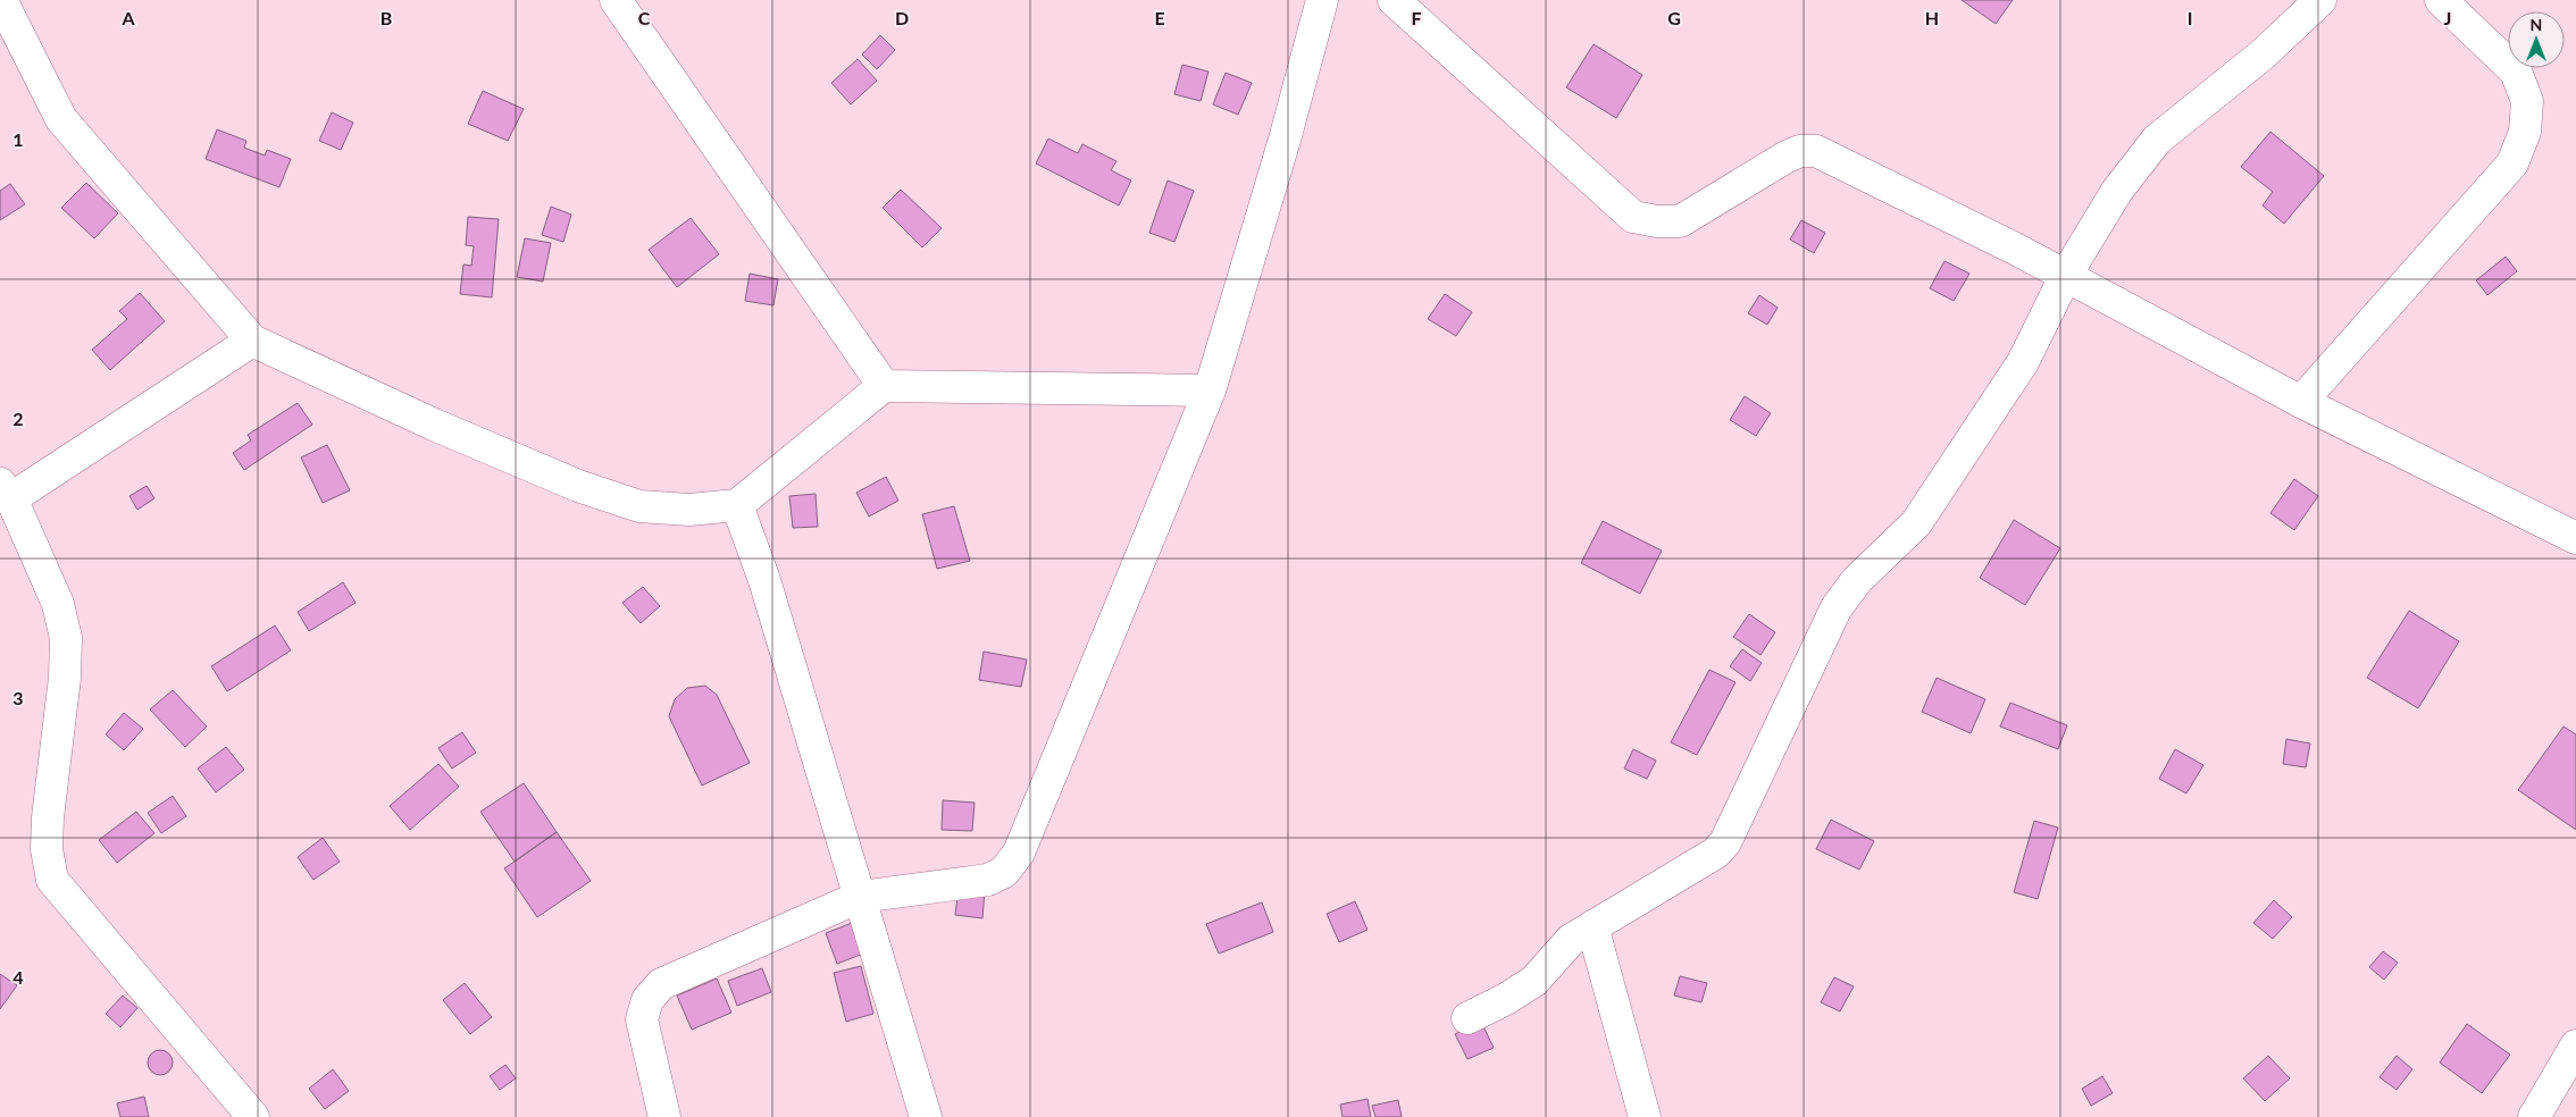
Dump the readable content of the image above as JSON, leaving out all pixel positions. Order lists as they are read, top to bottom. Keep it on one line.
{"north":"top","grid":{"columns":["A","B","C","D","E","F","G","H","I","J"],"rows":["1","2","3","4"]}}
